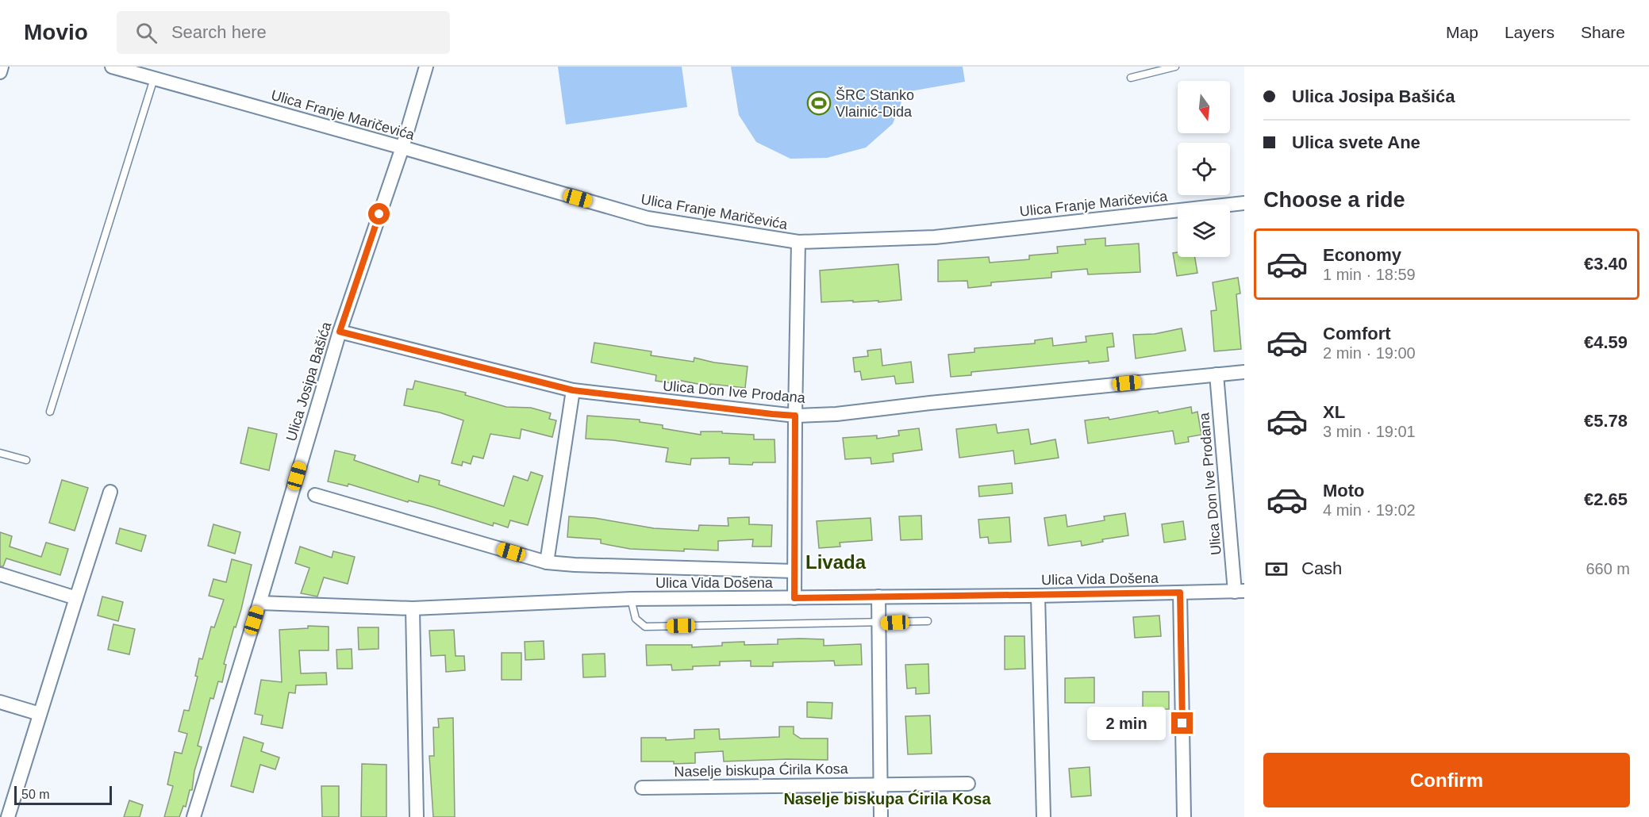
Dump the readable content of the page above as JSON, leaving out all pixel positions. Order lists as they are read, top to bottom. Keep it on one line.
{"streets":{"street":["Ulica Franje Maričevića","Ulica Josipa Bašića","Ulica Don Ive Prodana","Ulica Vida Došena","Naselje biskupa Ćirila Kosa"]},"crossings":[["Ulica Franje Maričevića","Ulica Josipa Bašića"],["Ulica Josipa Bašića","Ulica Don Ive Prodana"],["Ulica Josipa Bašića","Ulica Vida Došena"],["Ulica Don Ive Prodana","Ulica Vida Došena"]],"districts":["Livada","Naselje biskupa Ćirila Kosa"],"places":{"sports":["ŠRC Stanko Vlainić-Dida"]},"scale_bar":"50 m","north":"bottom","page":{"header":"Movio","search":"Search here","nav":["Map","Layers","Share"],"banner":["Ulica Josipa Bašića","Ulica svete Ane"],"heading":"Choose a ride","list":[{"name":"Economy","note":"1 min · 18:59","value":"€3.40"},{"name":"Comfort","note":"2 min · 19:00","value":"€4.59"},{"name":"XL","note":"3 min · 19:01","value":"€5.78"},{"name":"Moto","note":"4 min · 19:02","value":"€2.65"}],"pay":["Cash","660 m"],"bubble":"2 min","buttons":"Confirm","scale":"50 m"}}
